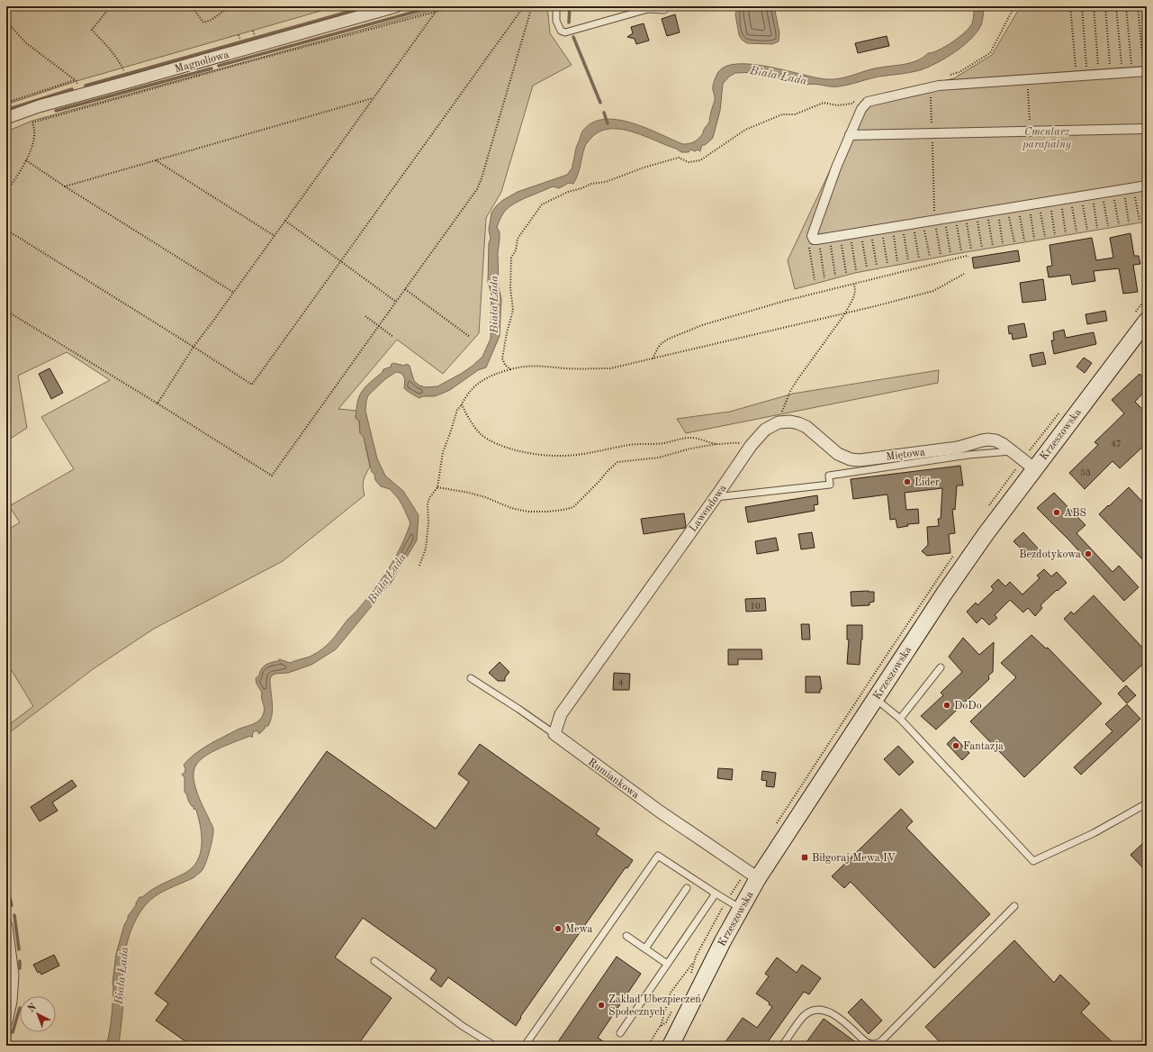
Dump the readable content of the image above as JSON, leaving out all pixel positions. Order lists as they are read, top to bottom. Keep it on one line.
{"streets":{"main road":["Krzeszowska"],"street":["Magnoliowa","Miętowa","Lawendowa","Rumiankowa"]},"crossings":[["Krzeszowska","Miętowa"],["Krzeszowska","Rumiankowa"],["Miętowa","Lawendowa"],["Lawendowa","Rumiankowa"]],"water":["Biała Łada"],"parks":["Cmentarz parafialny"],"places":{"other":["Lider","ABS","Bezdotykowa","DoDo","Fantazja","Mewa","Zakład Ubezpieczeń Społecznych"],"transit":["Biłgoraj Mewa IV"]},"house_numbers":["47","53","10","4"],"north":"top left"}
